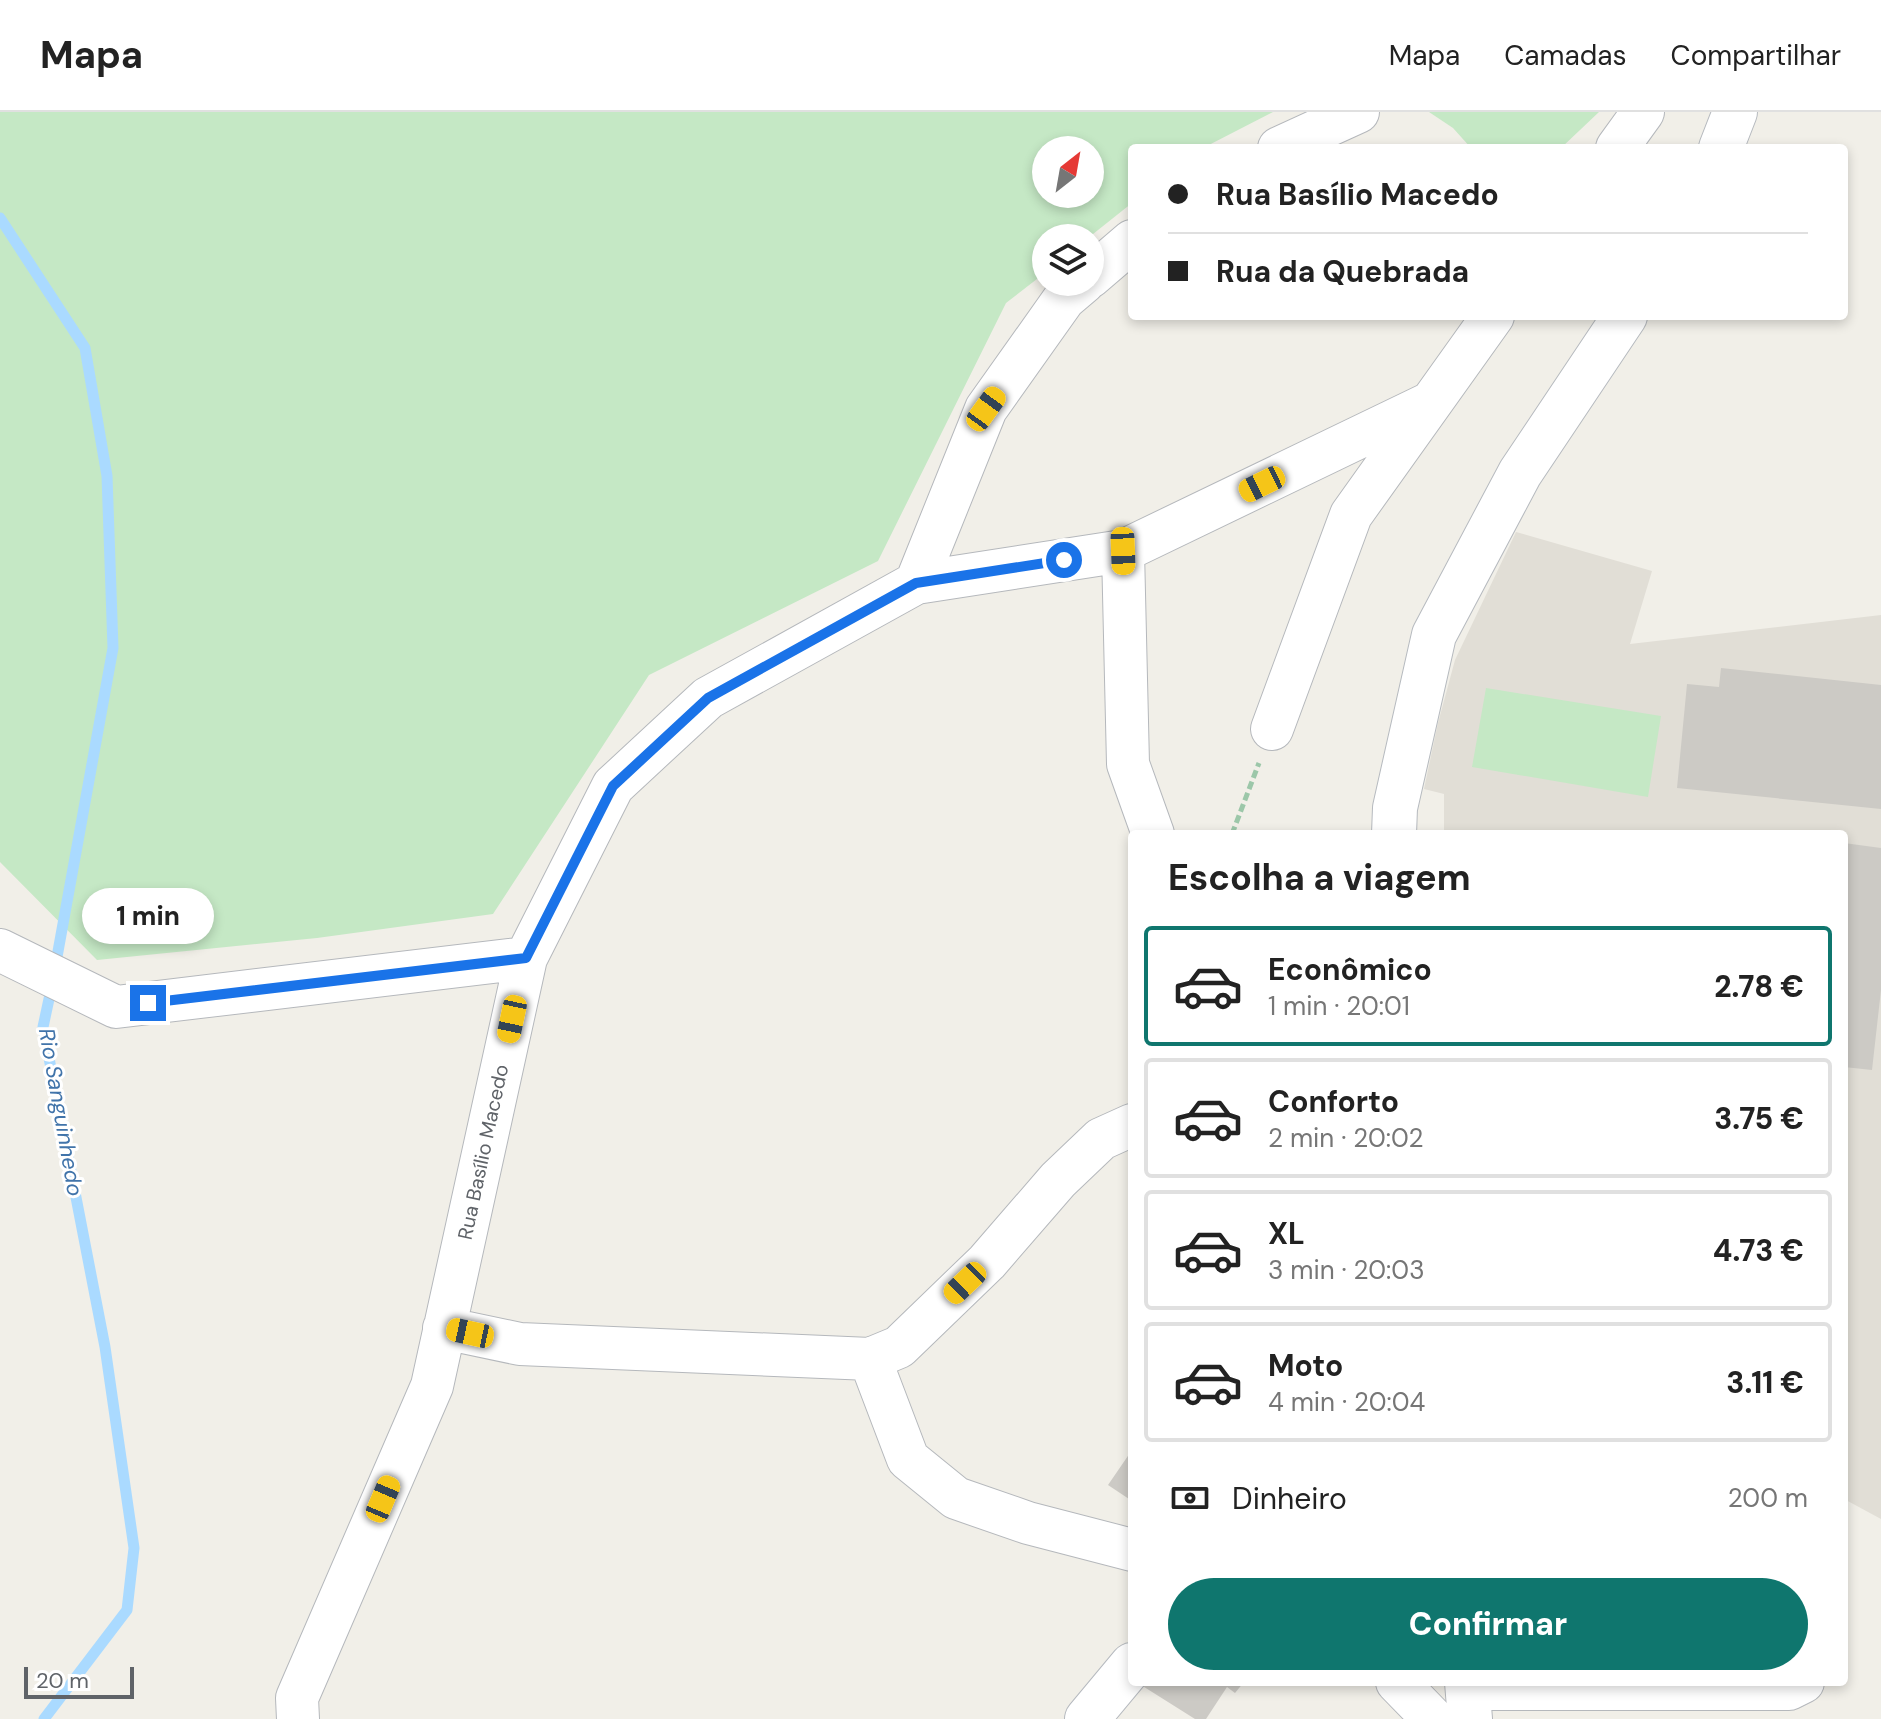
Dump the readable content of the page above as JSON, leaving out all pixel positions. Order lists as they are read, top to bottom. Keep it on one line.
{"streets":{"street":["Rua Basílio Macedo"]},"water":["Rio Sanguinhedo"],"scale_bar":"20 m","north":"top right","page":{"header":"Mapa","nav":["Mapa","Camadas","Compartilhar"],"banner":["Rua Basílio Macedo","Rua da Quebrada"],"heading":"Escolha a viagem","bubble":"1 min","list":[{"name":"Econômico","note":"1 min · 20:01","value":"2.78 €"},{"name":"Conforto","note":"2 min · 20:02","value":"3.75 €"},{"name":"XL","note":"3 min · 20:03","value":"4.73 €"},{"name":"Moto","note":"4 min · 20:04","value":"3.11 €"}],"pay":["Dinheiro","200 m"],"buttons":"Confirmar","scale":"20 m"}}
